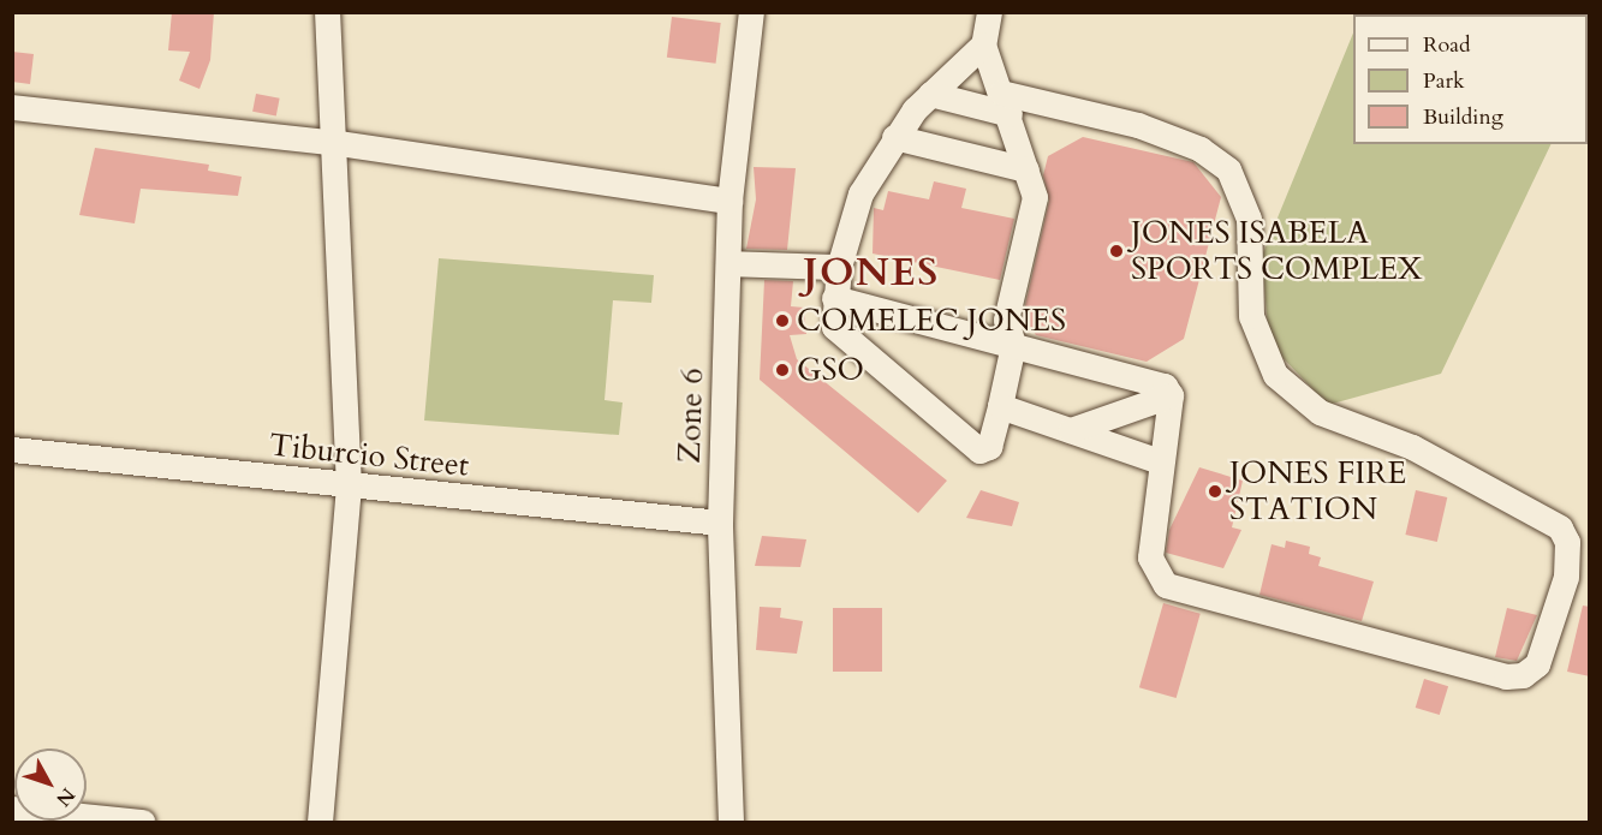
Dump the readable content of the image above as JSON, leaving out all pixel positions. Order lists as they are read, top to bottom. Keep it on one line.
{"streets":{"street":["Zone 6","Tiburcio Street"]},"crossings":[["Zone 6","Tiburcio Street"]],"districts":["JONES"],"places":["JONES ISABELA SPORTS COMPLEX","COMELEC JONES","GSO","JONES FIRE STATION"],"legend":["Road","Park","Building"],"north":"bottom right"}
